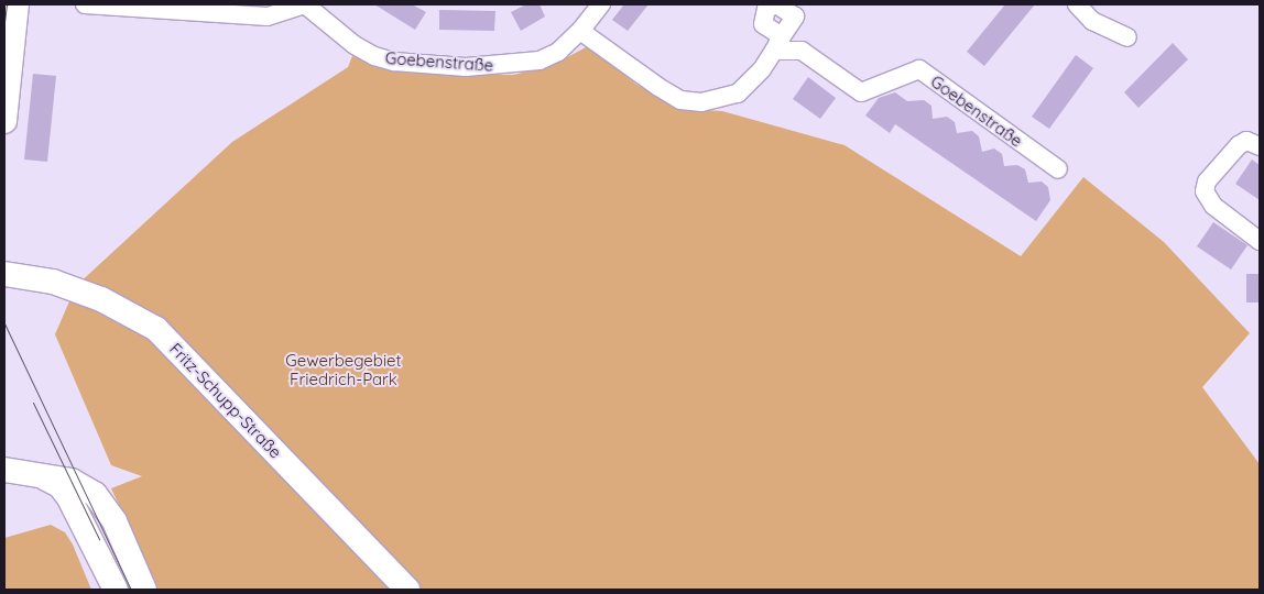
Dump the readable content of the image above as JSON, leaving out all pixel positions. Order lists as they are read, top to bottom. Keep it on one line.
{"streets":{"main road":["Fritz-Schupp-Straße"],"street":["Goebenstraße"]},"parks":["Gewerbegebiet Friedrich-Park"]}
